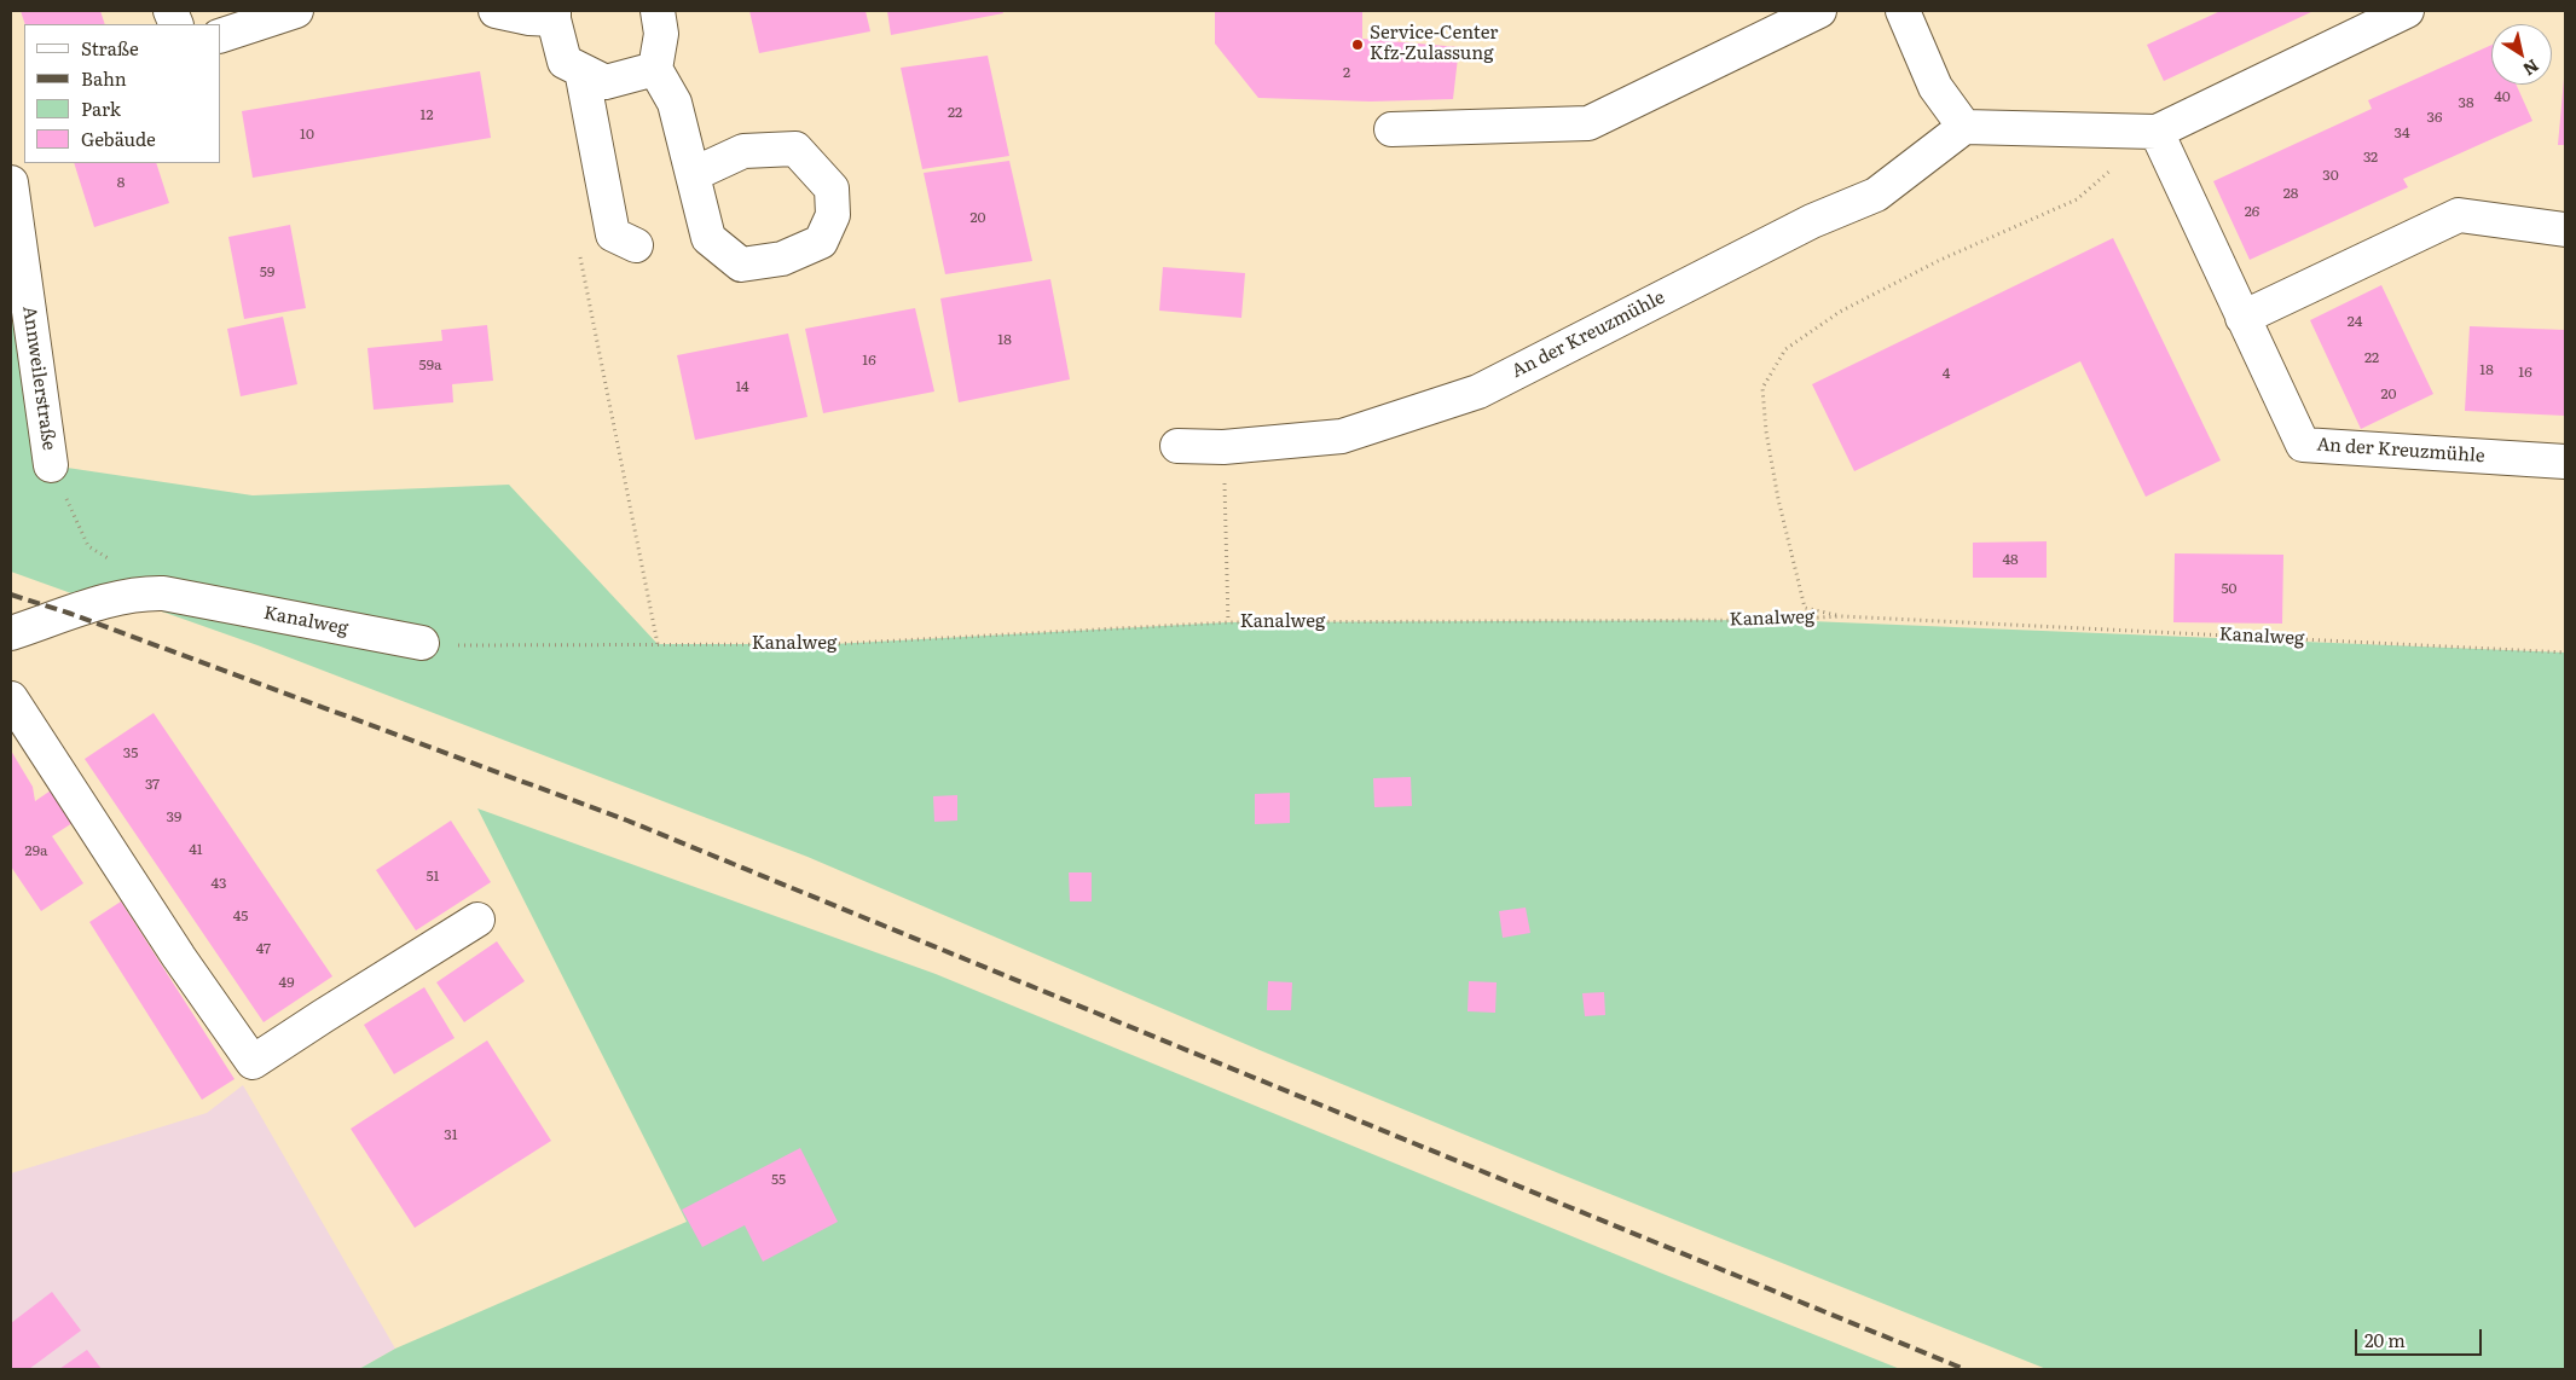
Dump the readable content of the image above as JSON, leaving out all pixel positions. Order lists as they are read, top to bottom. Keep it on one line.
{"streets":{"street":["An der Kreuzmühle","Annweilerstraße","Kanalweg"]},"places":["Service-Center Kfz-Zulassung"],"house_numbers":["2","40","38","22","12","36","34","10","32","30","8","28","26","20","59","24","18","22","16","59a","18","16","4","14","20","48","50","35","37","39","41","29a","51","43","45","47","49","31","55"],"legend":["Straße","Bahn","Park","Gebäude"],"scale_bar":"20 m","north":"bottom right"}
